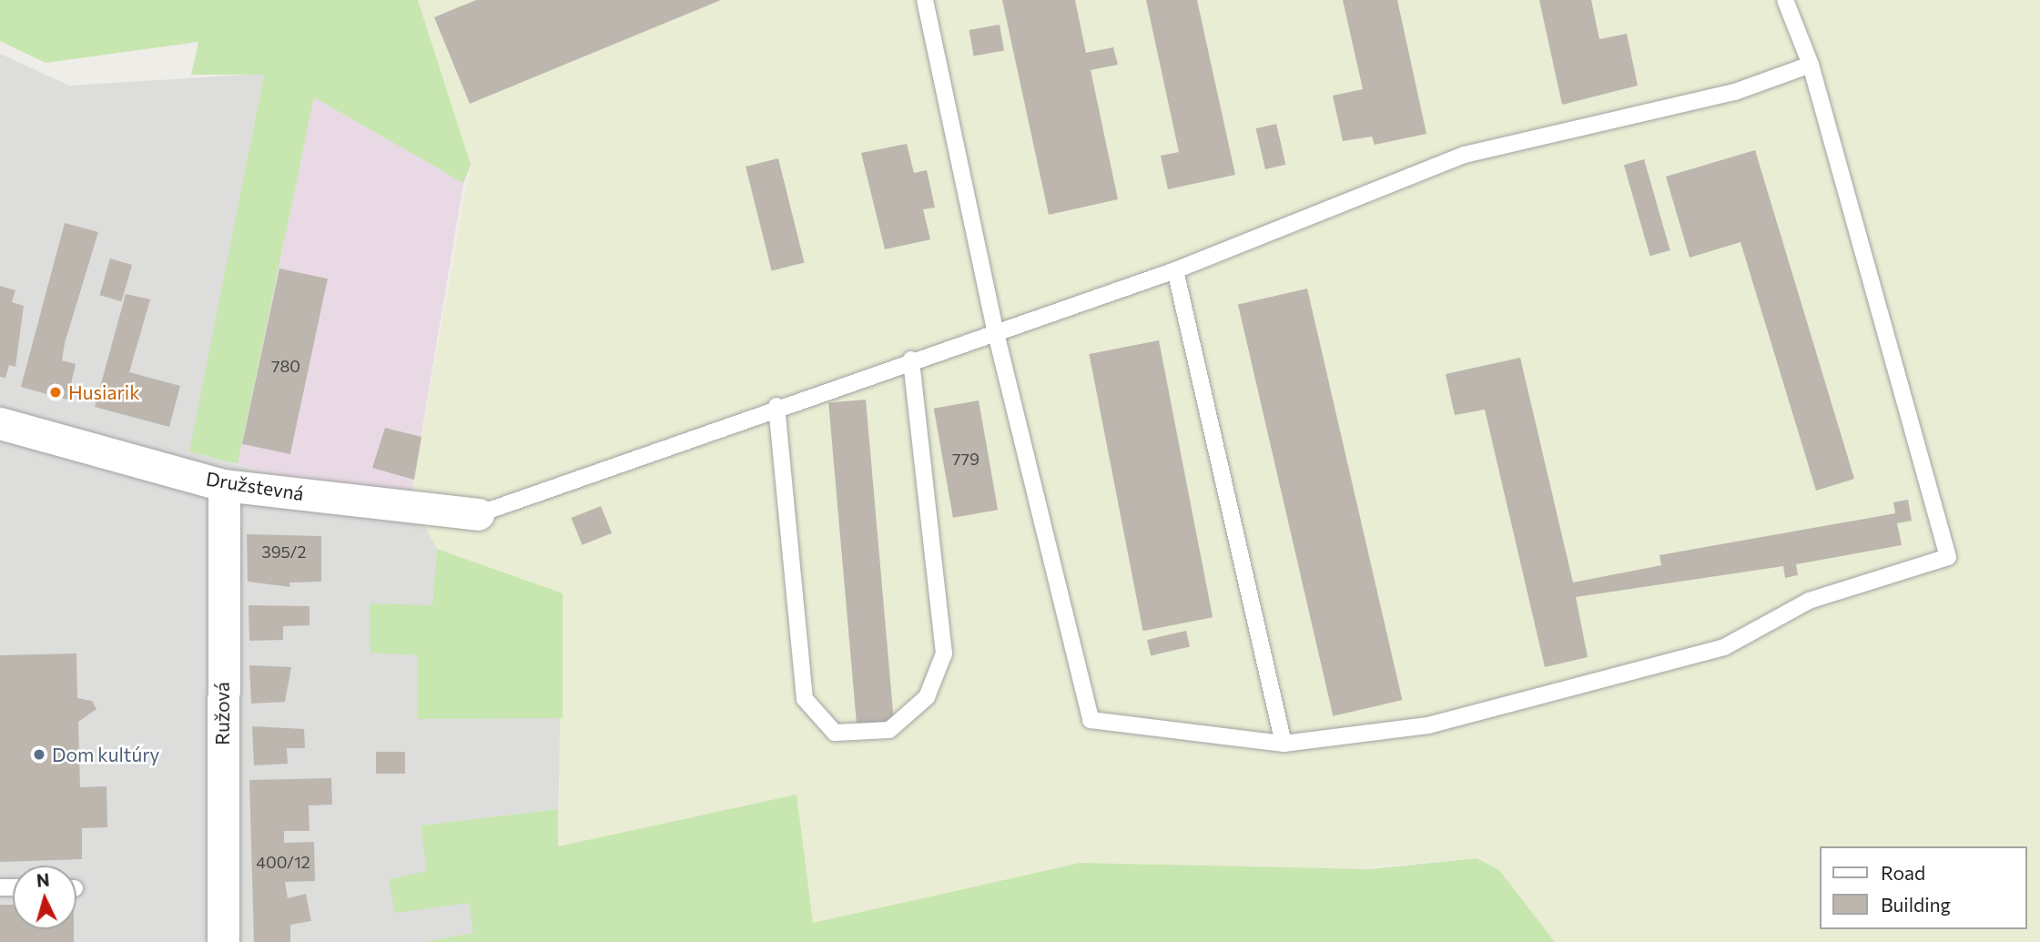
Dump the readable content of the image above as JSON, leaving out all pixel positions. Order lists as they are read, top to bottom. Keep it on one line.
{"streets":{"street":["Družstevná","Ružová"]},"crossings":[["Družstevná","Ružová"]],"places":["Husiarik","Dom kultúry"],"house_numbers":["780","779","395/2","400/12"],"legend":["Road","Building"],"north":"top"}
